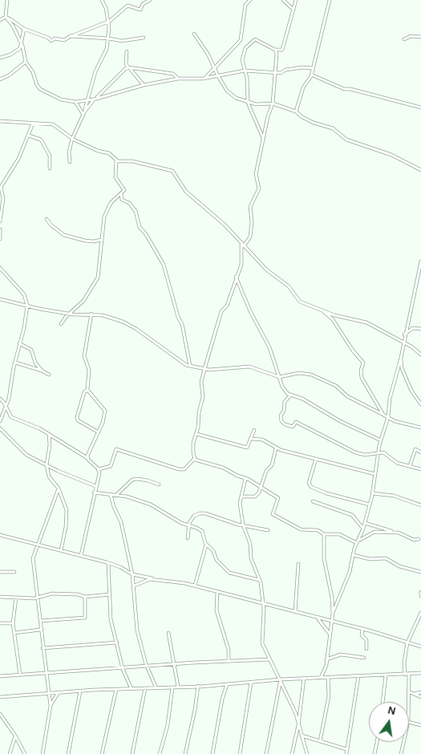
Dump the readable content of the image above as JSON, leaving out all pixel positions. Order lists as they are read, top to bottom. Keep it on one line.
{"north":"top"}
